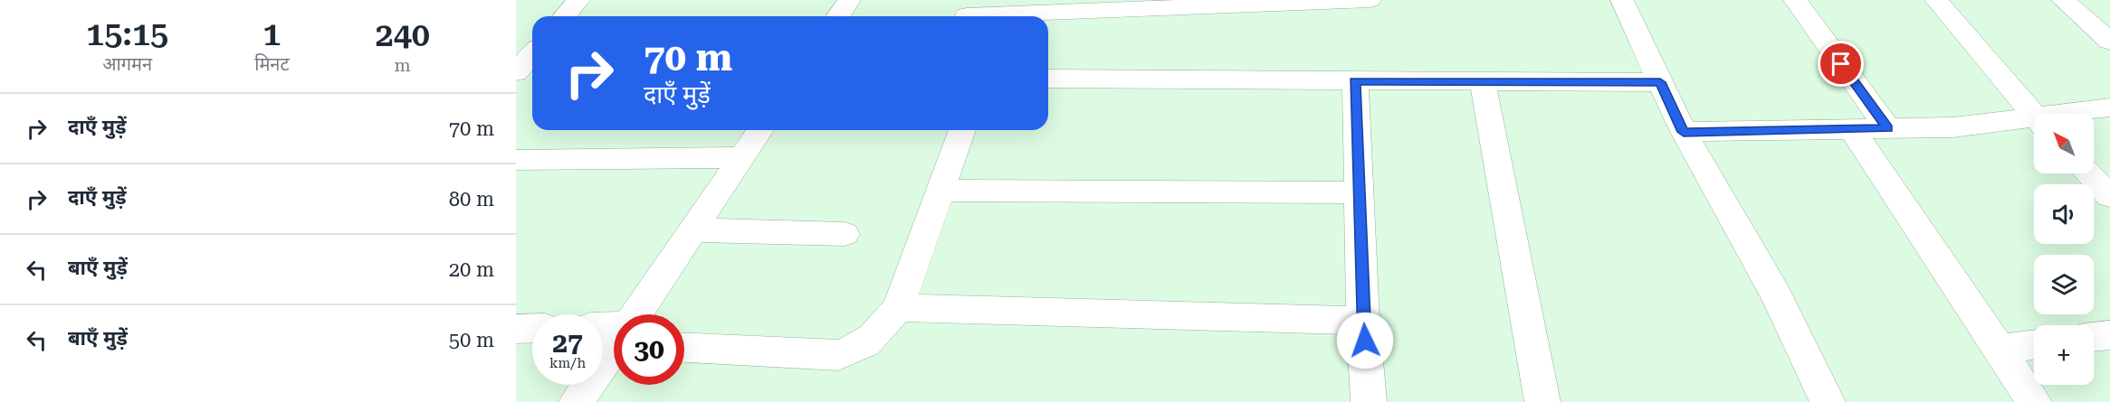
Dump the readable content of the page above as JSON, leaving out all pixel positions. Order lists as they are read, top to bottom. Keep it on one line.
{"north":"top left","page":{"eta":["15:15","आगमन","1","मिनट","240","m"],"turn":["70 m","दाएँ मुड़ें"],"list":[{"name":"दाएँ मुड़ें","value":"70 m"},{"name":"दाएँ मुड़ें","value":"80 m"},{"name":"बाएँ मुड़ें","value":"20 m"},{"name":"बाएँ मुड़ें","value":"50 m"}],"map_buttons":"+","speed":"27 km/h","limit":"30"}}
